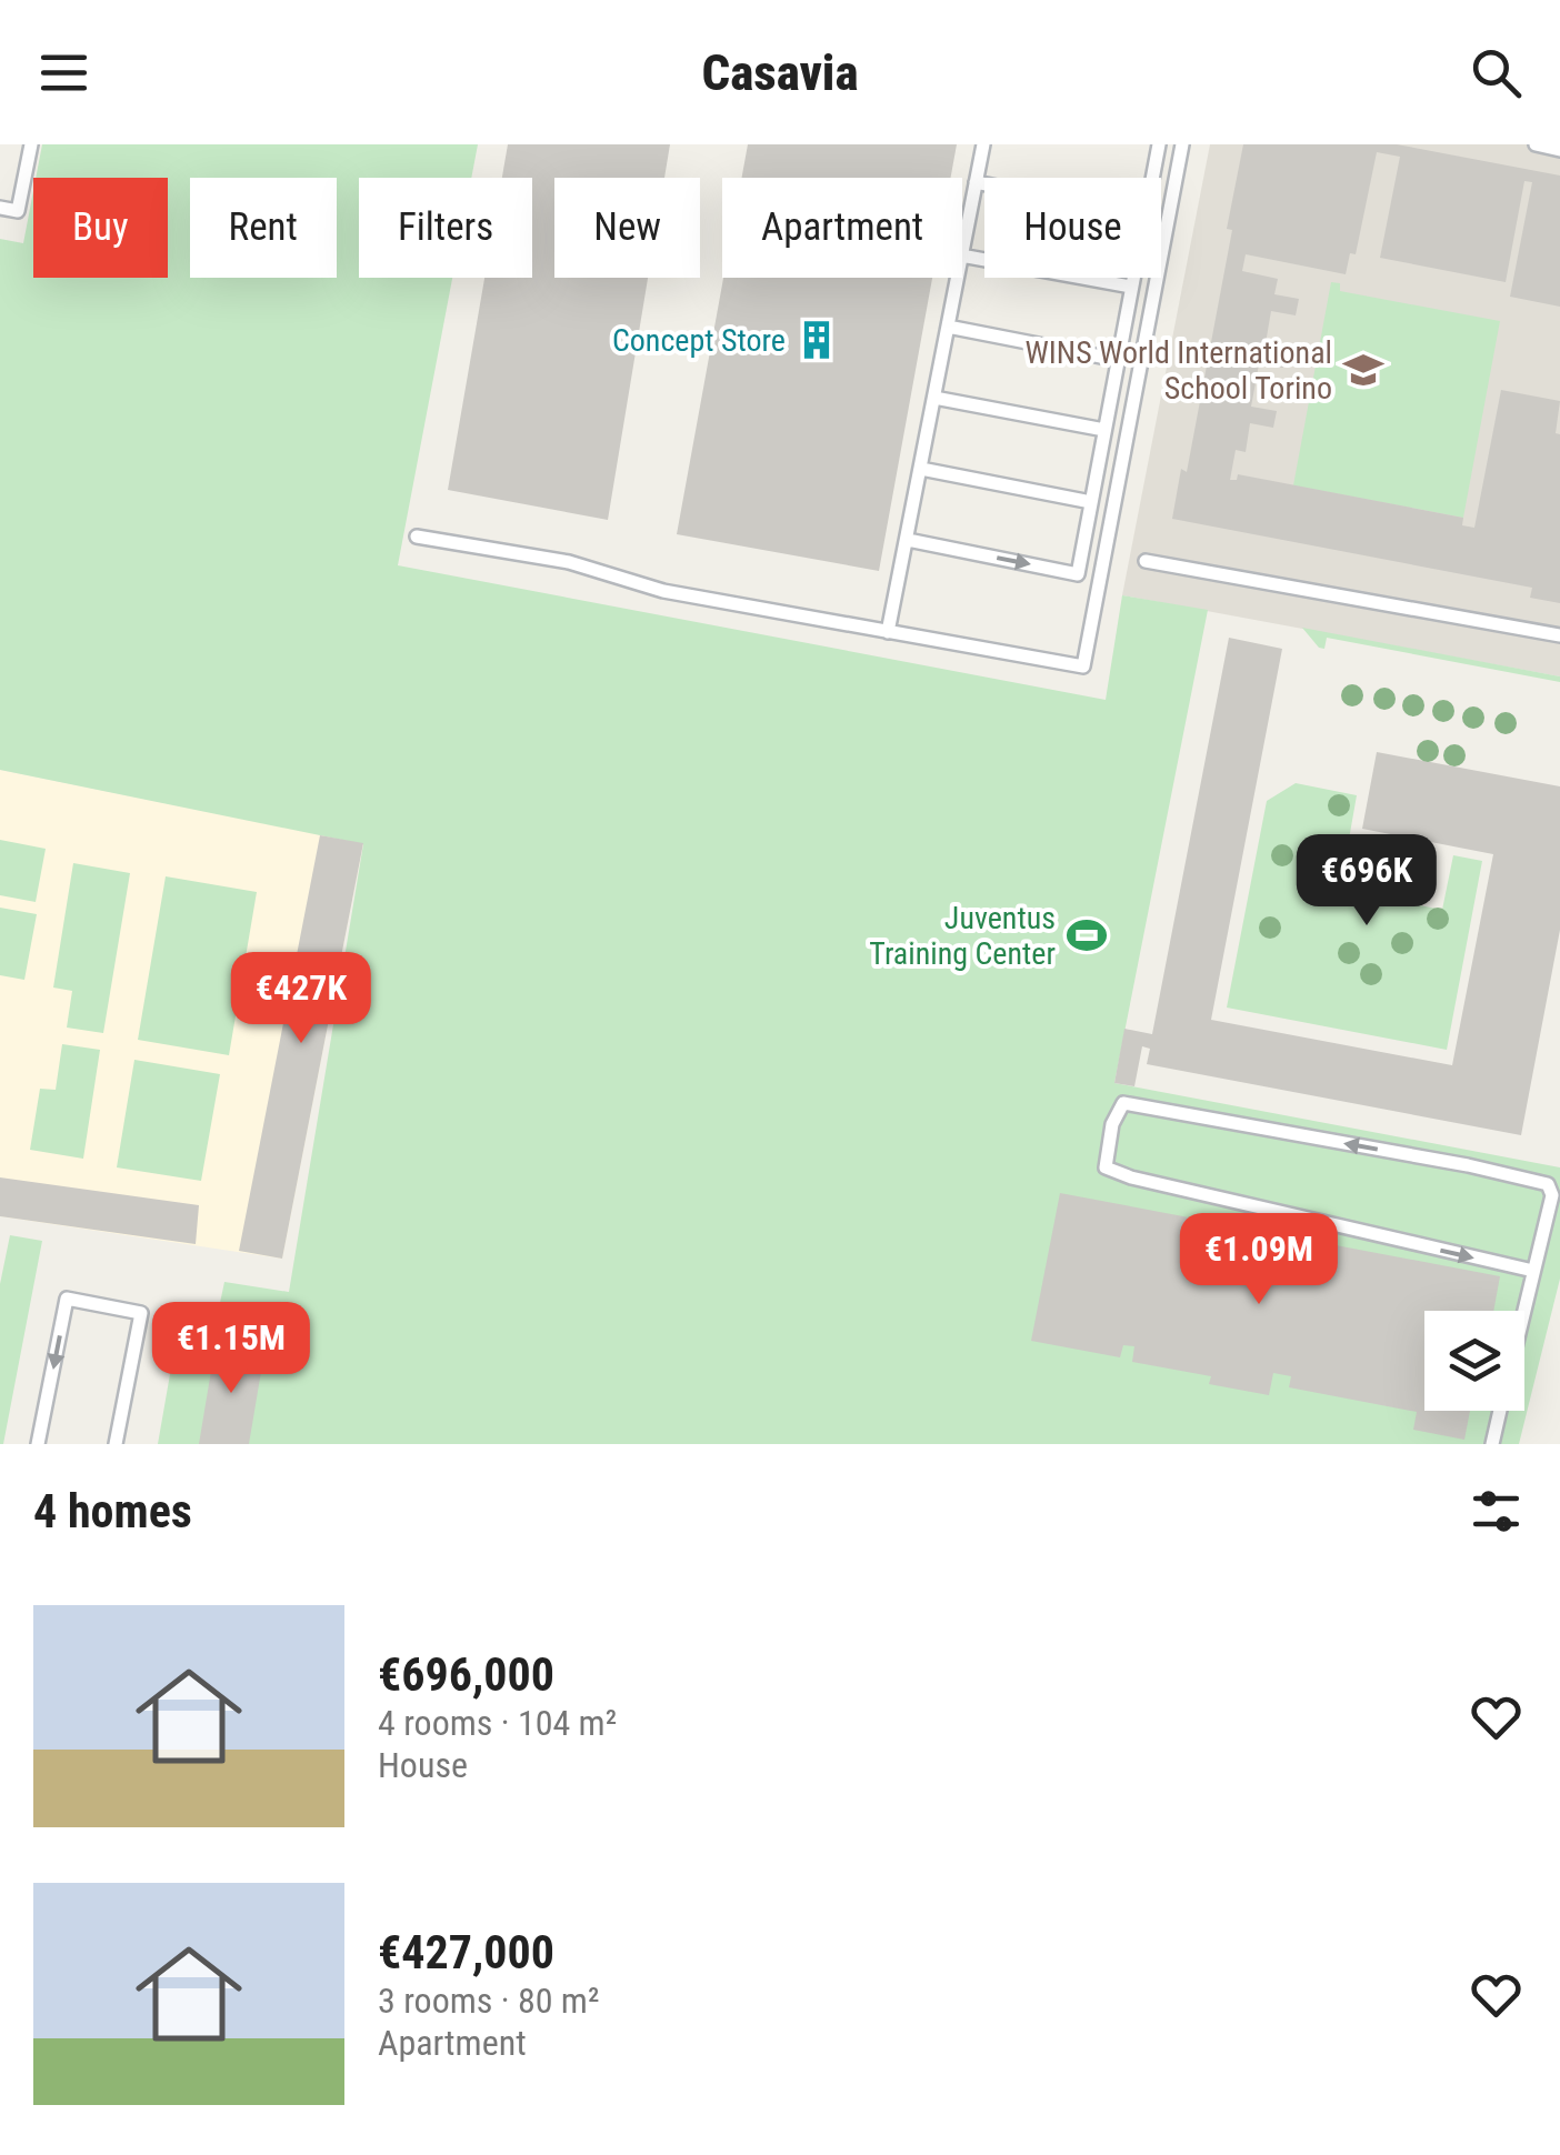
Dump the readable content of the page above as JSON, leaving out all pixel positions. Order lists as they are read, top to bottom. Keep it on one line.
{"places":{"building":["Concept Store"],"school or university":["WINS World International School Torino"],"sports":["Juventus Training Center"]},"page":{"header":"Casavia","chip":["Buy","Rent","Filters","New","Apartment","House"],"price":["€696K","€427K","€1.09M","€1.15M"],"heading":"4 homes","list":[{"name":"€696,000","note":"4 rooms · 104 m² · House"},{"name":"€427,000","note":"3 rooms · 80 m² · Apartment"}]}}
